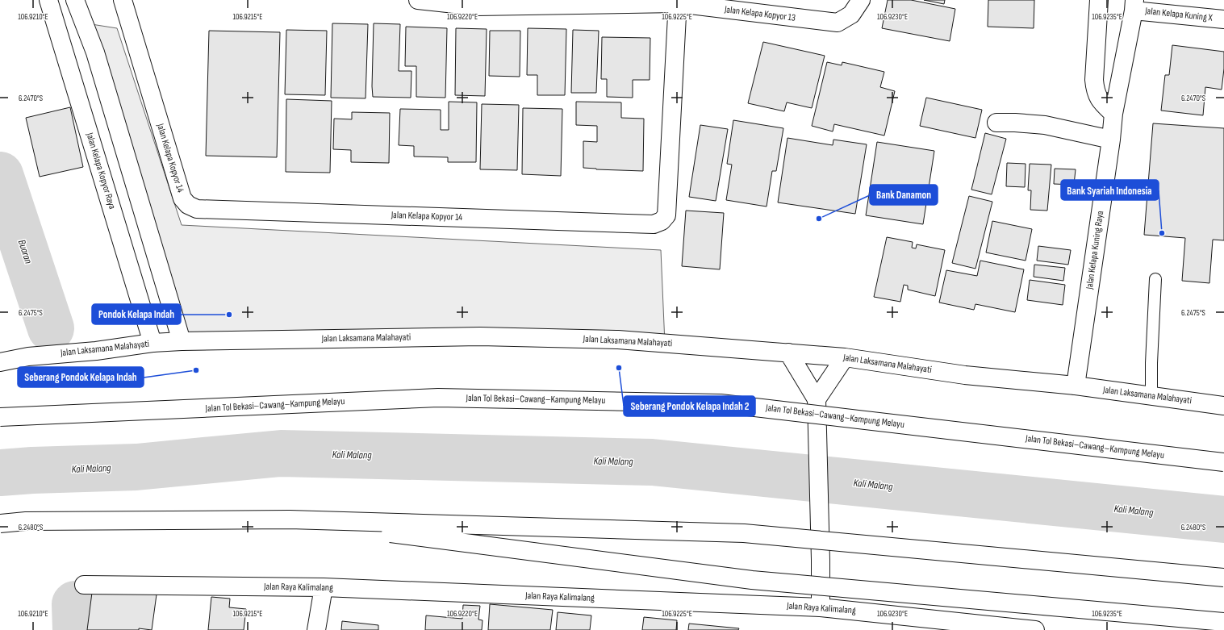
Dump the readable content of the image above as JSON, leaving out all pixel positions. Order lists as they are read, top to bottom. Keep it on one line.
{"streets":{"main road":["Jalan Kelapa Kopyor 13","Jalan Kelapa Kuning X","Jalan Kelapa Kopyor 14","Jalan Kelapa Kopyor Raya","Jalan Kelapa Kuning Raya","Jalan Laksamana Malahayati","Jalan Tol Bekasi–Cawang–Kampung Melayu","Jalan Raya Kalimalang"]},"crossings":[["Jalan Kelapa Kopyor 13","Jalan Kelapa Kopyor 14"],["Jalan Kelapa Kuning X","Jalan Kelapa Kuning Raya"],["Jalan Kelapa Kopyor Raya","Jalan Laksamana Malahayati"],["Jalan Kelapa Kuning Raya","Jalan Laksamana Malahayati"]],"water":["Buaran","Kali Malang"],"places":["Bank Danamon","Bank Syariah Indonesia","Pondok Kelapa Indah","Seberang Pondok Kelapa Indah 2","Seberang Pondok Kelapa Indah"],"coordinates":["106.9210°E","106.9215°E","106.9220°E","106.9225°E","106.9230°E","106.9235°E","6.2470°S","6.2475°S","6.2480°S"]}
